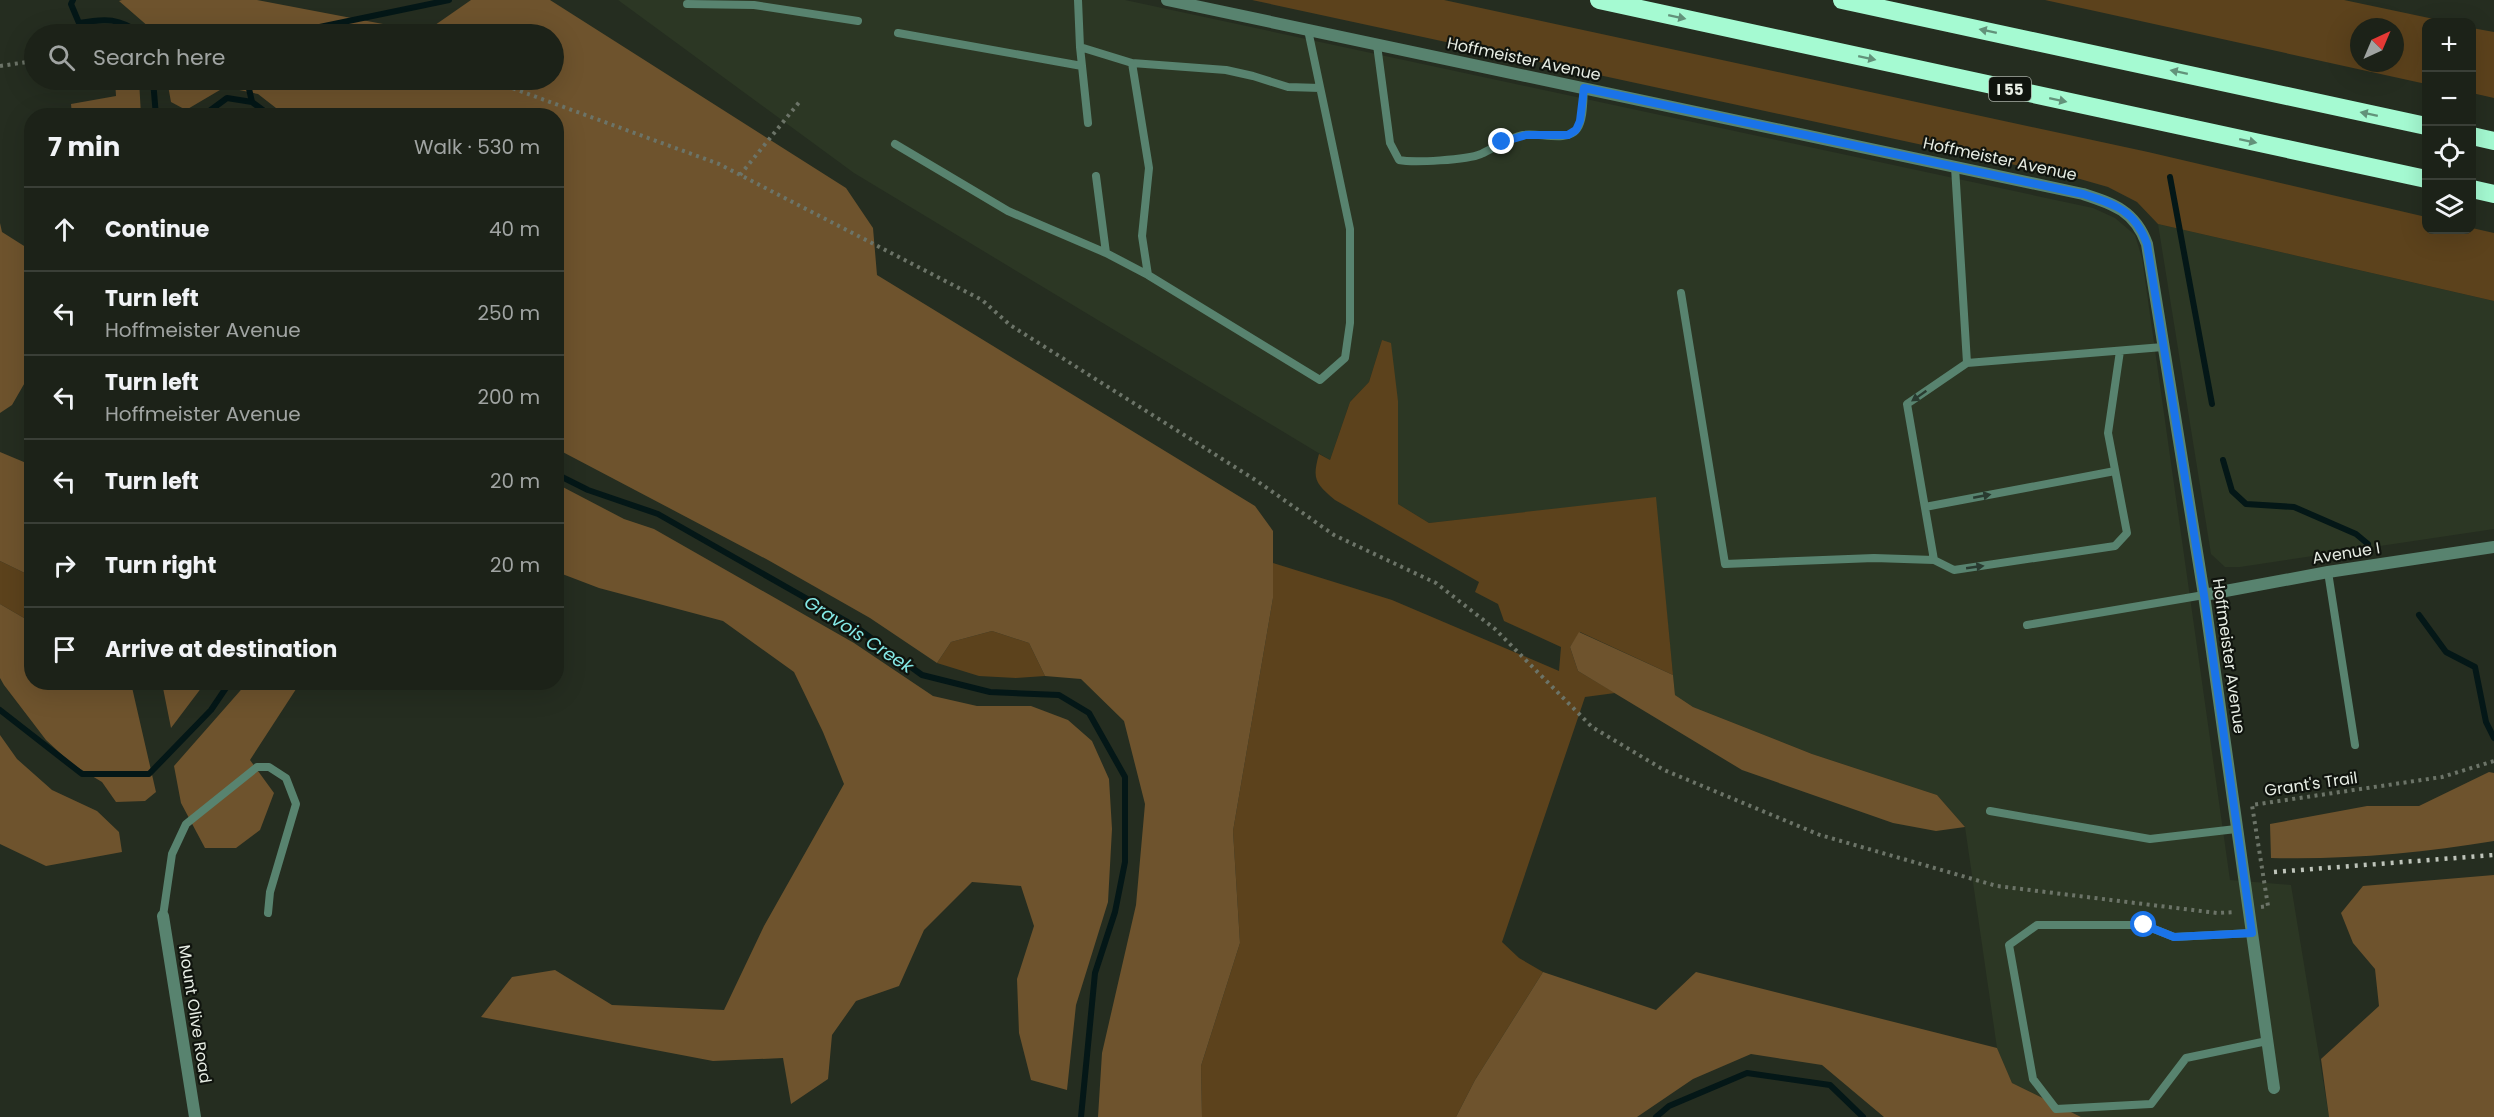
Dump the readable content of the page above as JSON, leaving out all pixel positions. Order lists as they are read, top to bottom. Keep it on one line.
{"streets":{"highway":["I 55"],"street":["Hoffmeister Avenue","Avenue I","Mount Olive Road"],"path":["Grant's Trail"]},"crossings":[["Hoffmeister Avenue","Avenue I"],["Hoffmeister Avenue","Grant's Trail"]],"water":["Gravois Creek"],"north":"top right","page":{"map_buttons":["+","−"],"search":"Search here","heading":["7 min","Walk · 530 m"],"list":[["Continue","40 m"],["Turn left","Hoffmeister Avenue","250 m"],["Turn left","Hoffmeister Avenue","200 m"],["Turn left","20 m"],["Turn right","20 m"],"Arrive at destination"]}}
